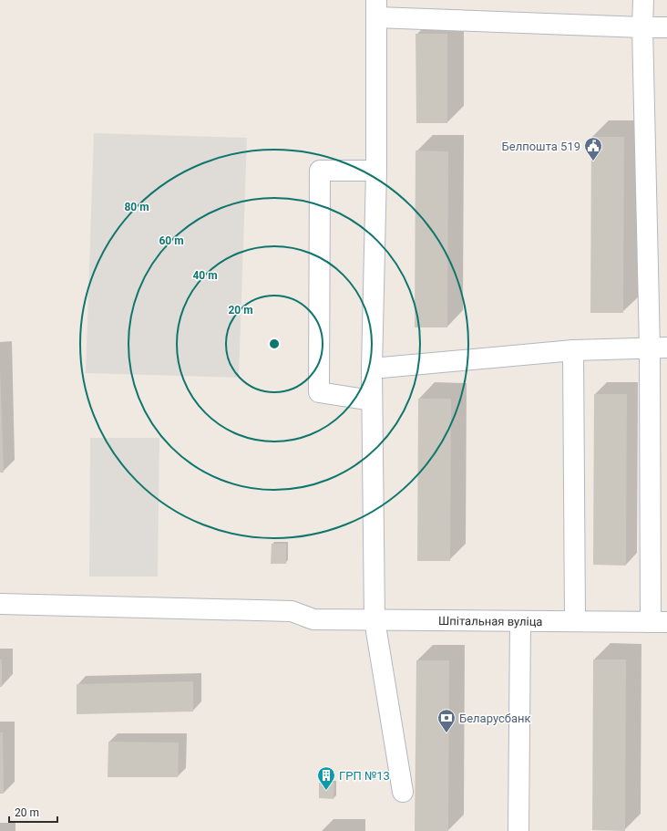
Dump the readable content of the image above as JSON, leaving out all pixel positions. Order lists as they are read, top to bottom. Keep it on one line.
{"streets":{"street":["Шпітальная вуліца"]},"places":{"public building":["Белпошта 519"],"bank":["Беларусбанк"],"building":["ГРП №13"]},"scale_bar":"20 m","rings":["80 m","60 m","40 m","20 m"]}
